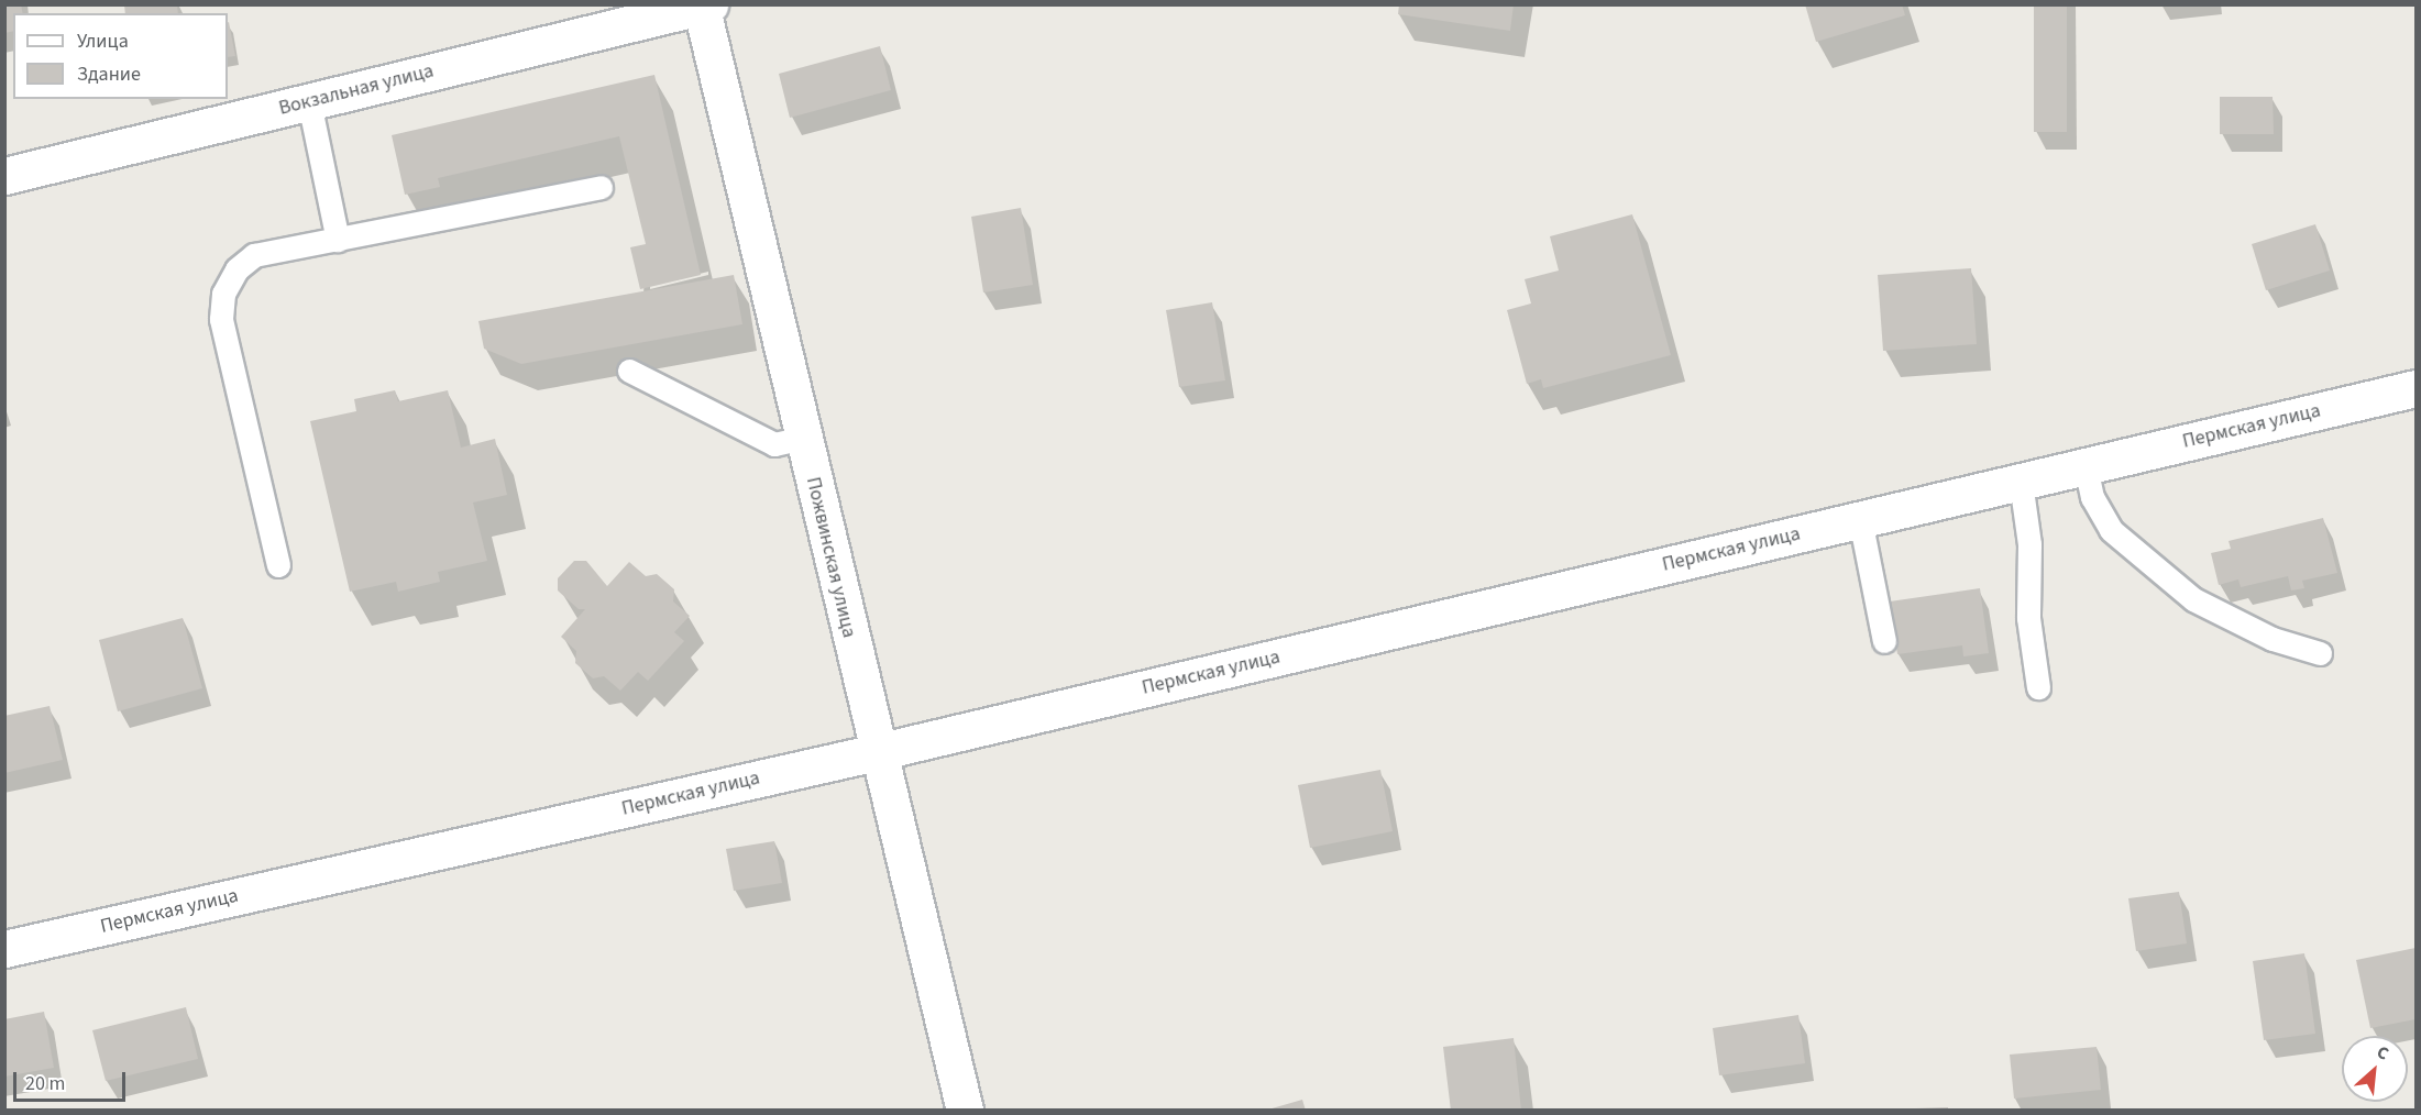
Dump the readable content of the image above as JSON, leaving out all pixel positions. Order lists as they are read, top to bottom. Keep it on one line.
{"streets":{"street":["Вокзальная улица","Пермская улица","Пожвинская улица"]},"crossings":[["Вокзальная улица","Пожвинская улица"],["Пермская улица","Пожвинская улица"]],"legend":["Улица","Здание"],"scale_bar":"20 m","north":"top right"}
